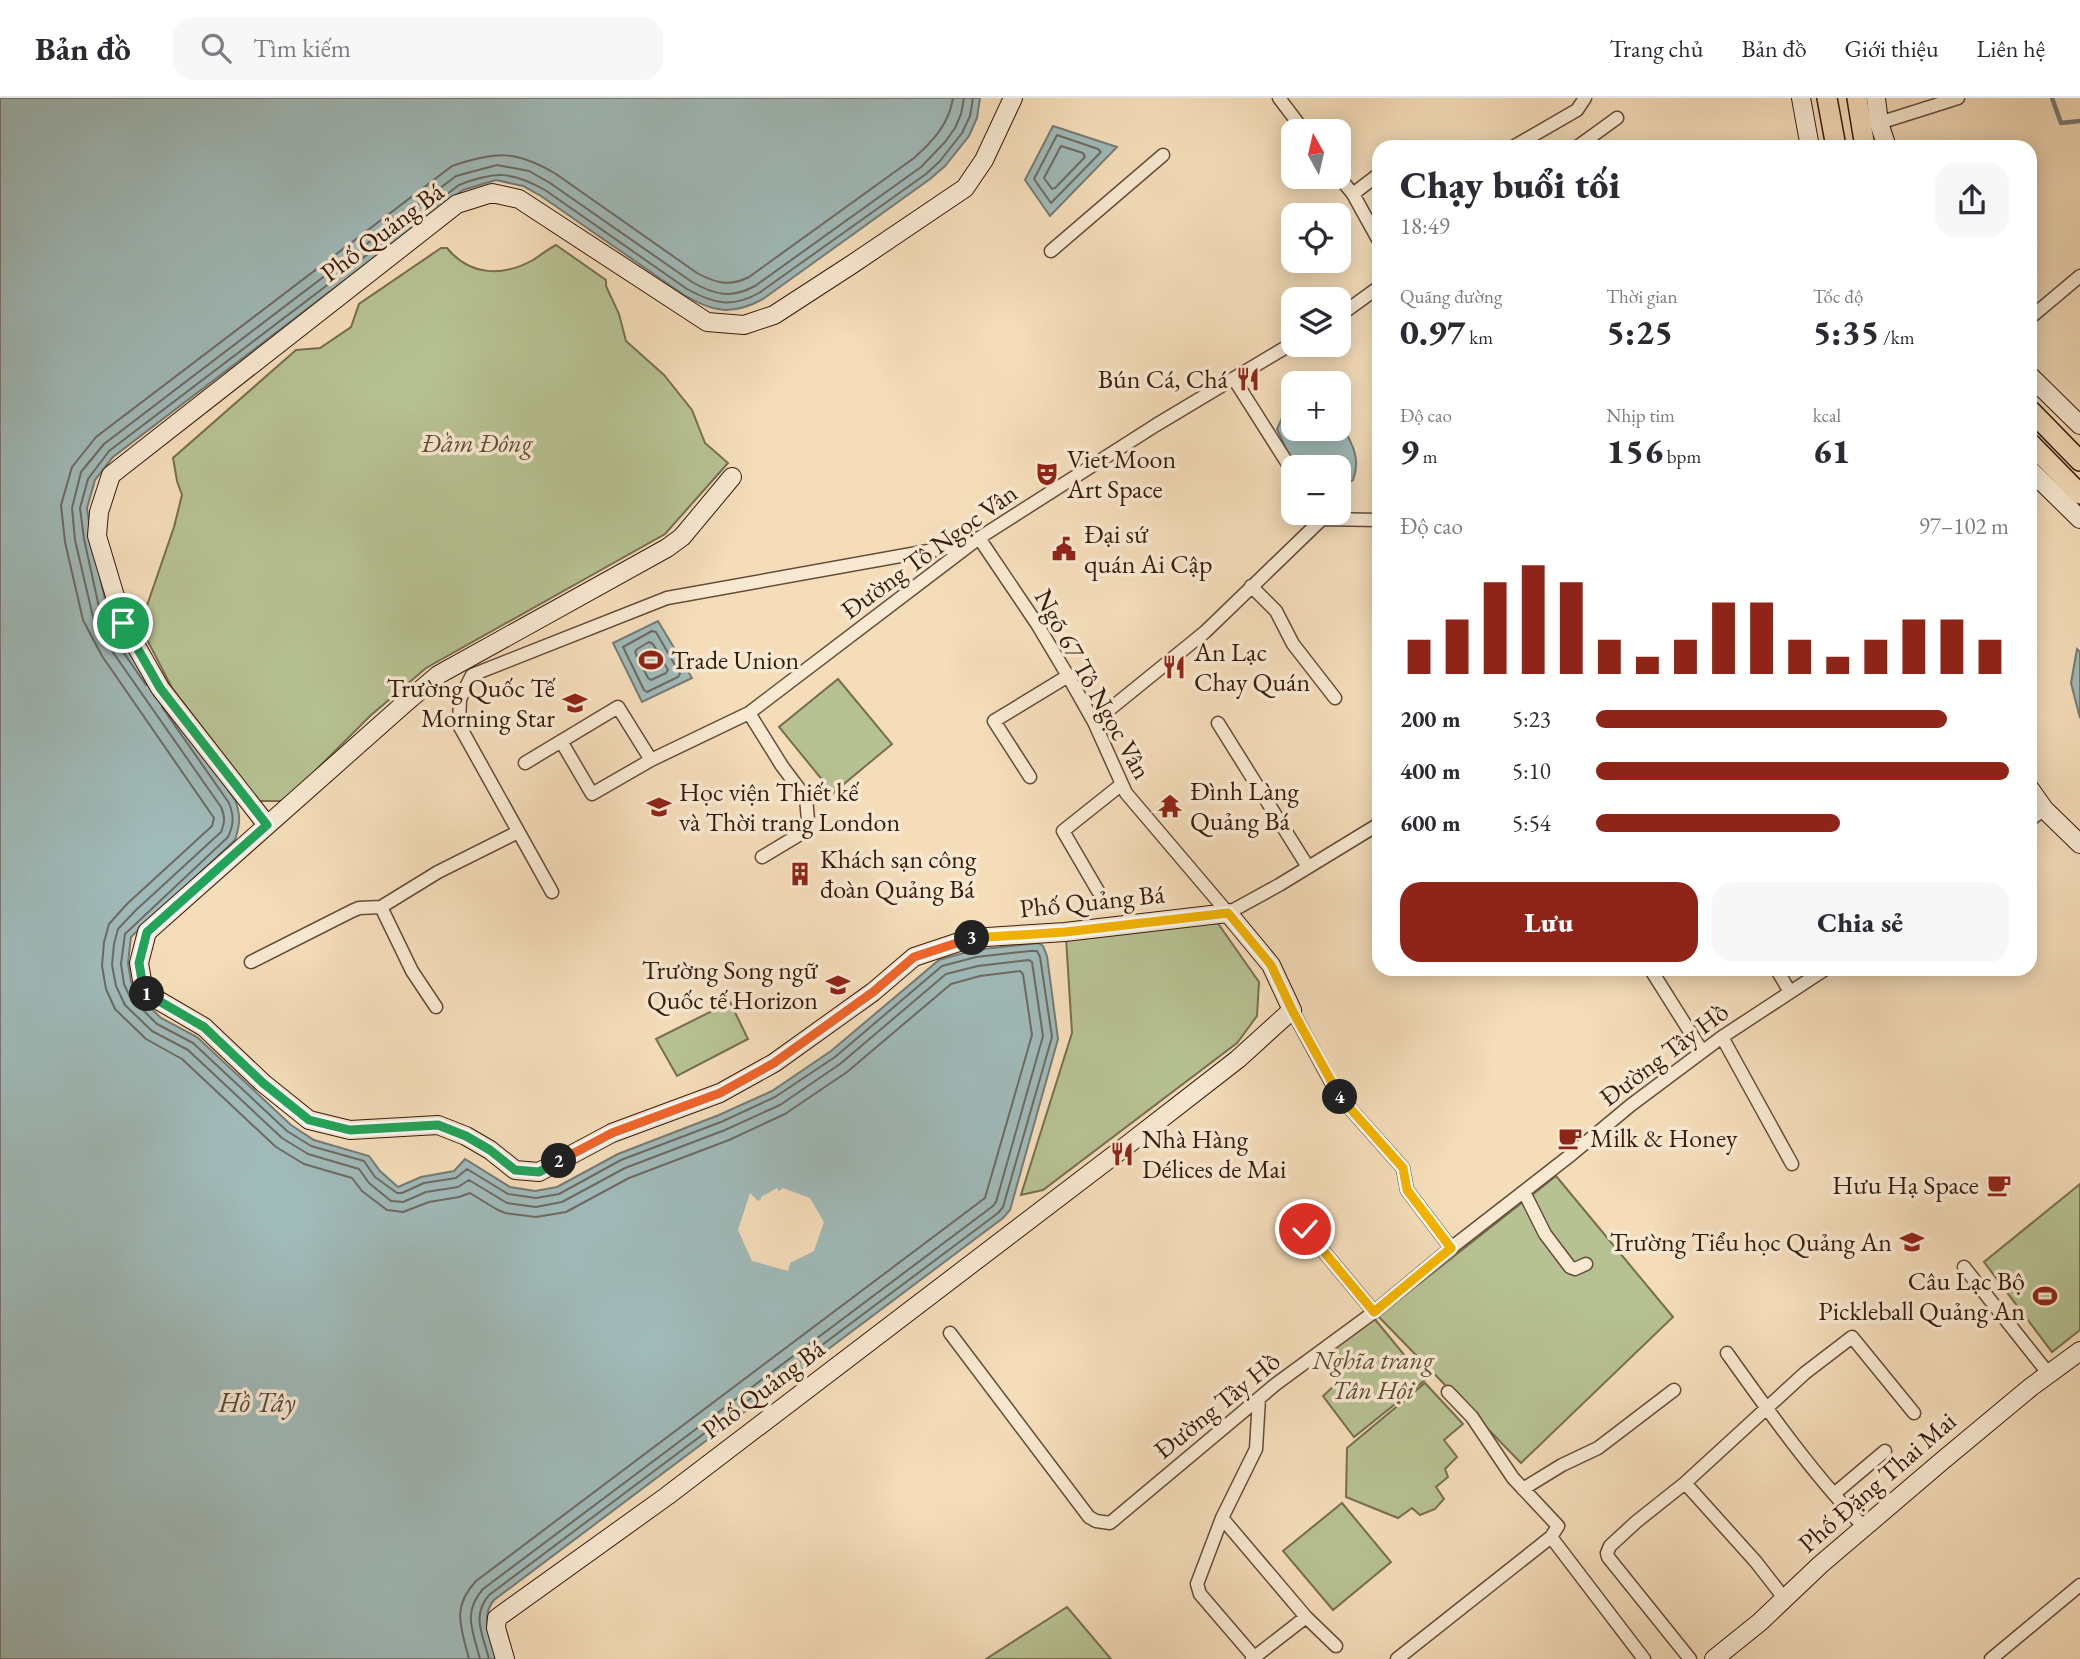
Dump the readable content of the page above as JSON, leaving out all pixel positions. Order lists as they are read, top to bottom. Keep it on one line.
{"streets":{"street":["Phố Quảng Bá","Đường Tô Ngọc Vân","Ngõ 67 Tô Ngọc Vân","Đường Tây Hồ","Phố Đặng Thai Mai"]},"crossings":[["Phố Quảng Bá","Ngõ 67 Tô Ngọc Vân"],["Đường Tô Ngọc Vân","Ngõ 67 Tô Ngọc Vân"]],"water":["Hồ Tây"],"parks":["Đầm Đông","Nghĩa trang Tân Hội"],"places":{"restaurant":["Bún Cá, Chá","An Lạc Chay Quán","Nhà Hàng Délices de Mai"],"theatre":["Viet Moon Art Space"],"public building":["Đại sứ quán Ai Cập"],"sports":["Trade Union","Câu Lạc Bộ Pickleball Quảng An"],"school or university":["Trường Quốc Tế Morning Star","Học viện Thiết kế và Thời trang London","Trường Song ngữ Quốc tế Horizon","Trường Tiểu học Quảng An"],"temple":["Đình Làng Quảng Bá"],"building":["Khách sạn công đoàn Quảng Bá"],"cafe":["Milk & Honey","Hưu Hạ Space"]},"north":"top","page":{"header":"Bản đồ","search":"Tìm kiếm","nav":["Trang chủ","Bản đồ","Giới thiệu","Liên hệ"],"map_buttons":["+","−"],"heading":["Chạy buổi tối","18:49"],"stats":[["Quãng đường","0.97 km"],["Thời gian","5:25"],["Tốc độ","5:35 /km"],["Độ cao","9 m"],["Nhịp tim","156 bpm"],["kcal","61"]],"chart":["Độ cao","97–102 m"],"list":[{"name":"200 m","note":"5:23"},{"name":"400 m","note":"5:10"},{"name":"600 m","note":"5:54"}],"buttons":["Lưu","Chia sẻ"],"pins":["3","1","4","2"]}}
